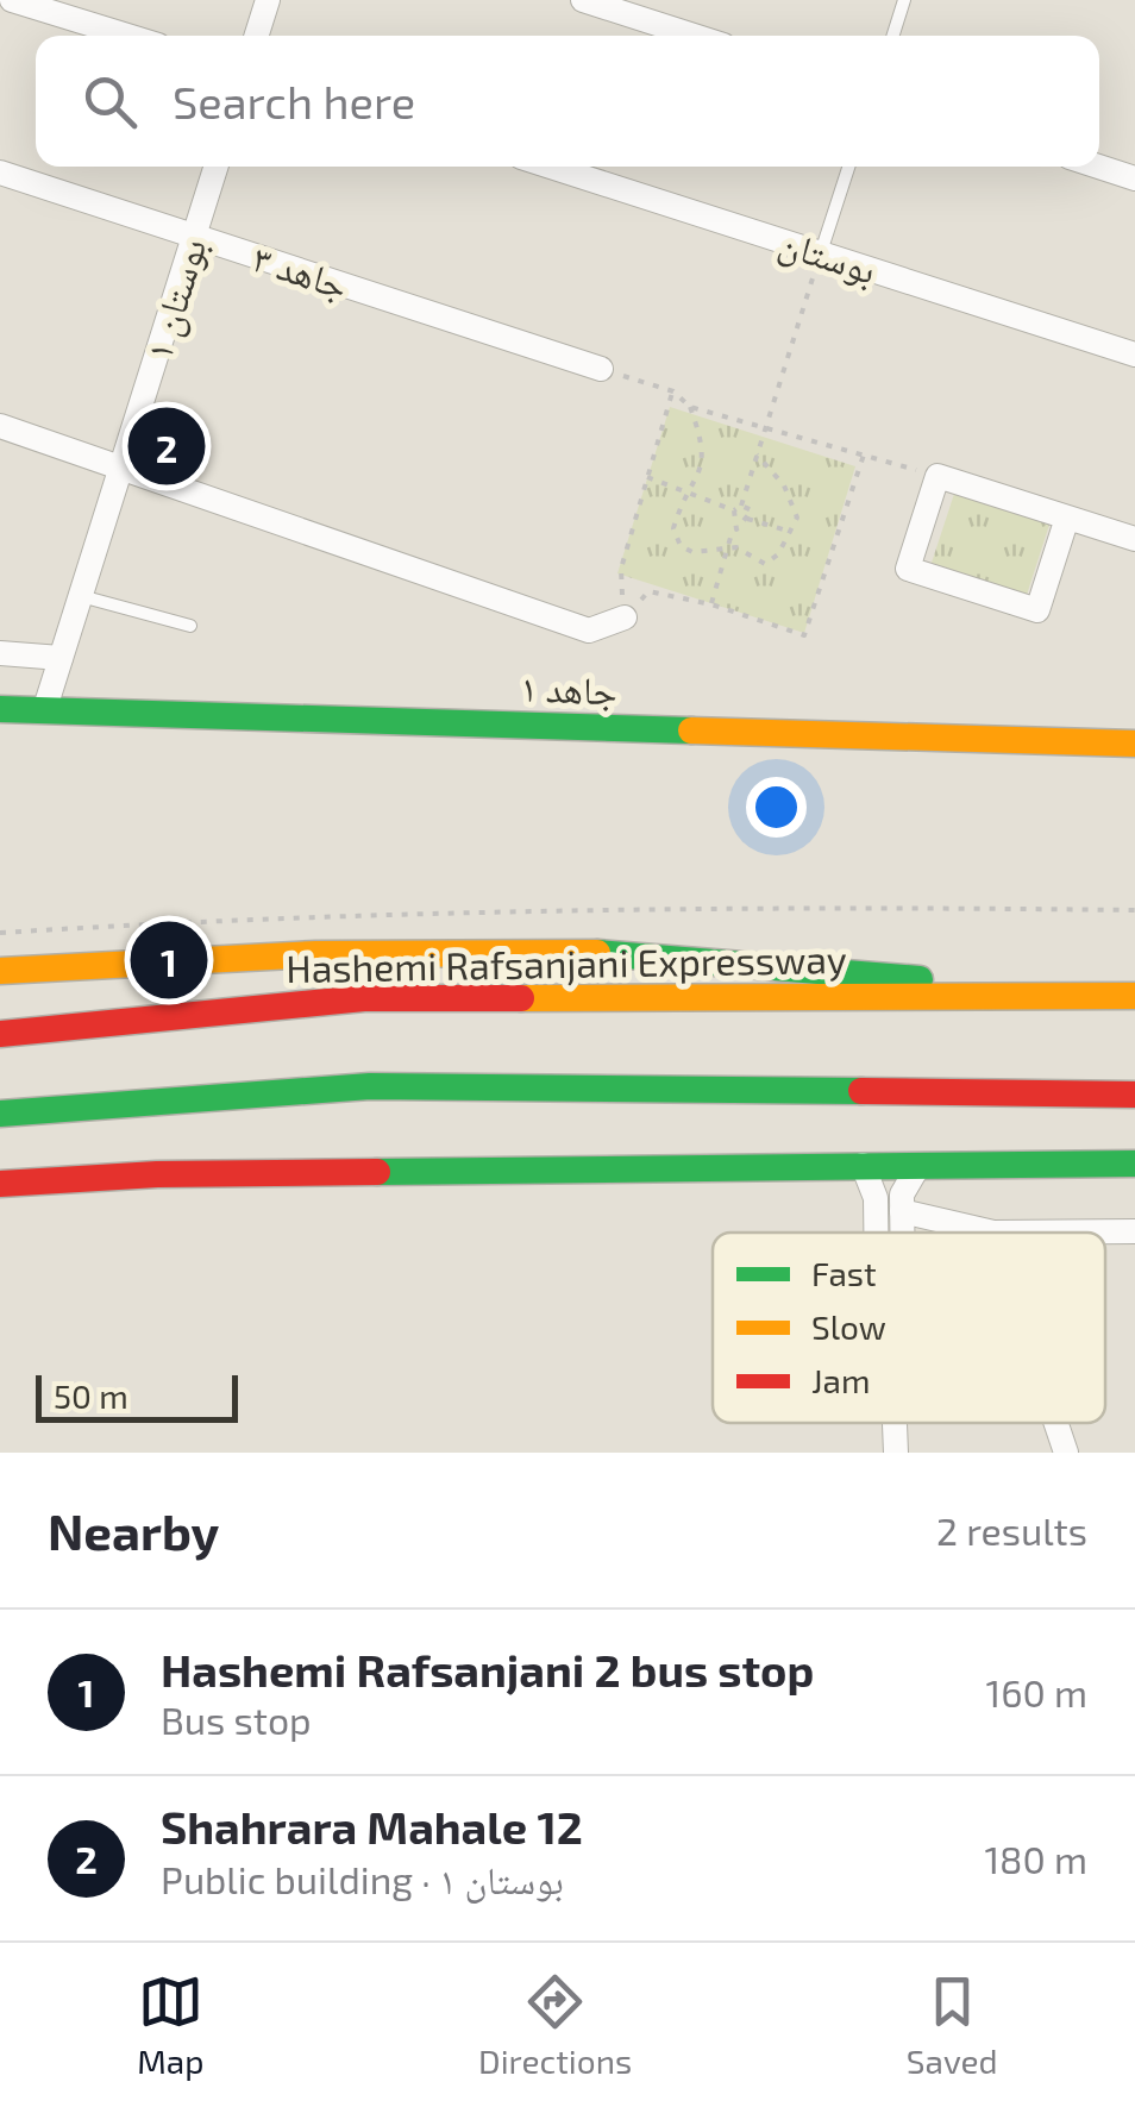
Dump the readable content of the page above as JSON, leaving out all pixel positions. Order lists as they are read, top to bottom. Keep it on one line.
{"streets":{"main road":["جاهد ۱","Hashemi Rafsanjani Expressway"],"street":["بوستان","جاهد ۳","بوستان ۱"]},"crossings":[["جاهد ۳","بوستان ۱"],["بوستان ۱","جاهد ۱"]],"legend":["Fast","Slow","Jam"],"scale_bar":"50 m","page":{"search":"Search here","pins":["2","1"],"scale":"50 m","heading":["Nearby","2 results"],"list":[{"mark":"1","name":"Hashemi Rafsanjani 2 bus stop","note":"Bus stop","value":"160 m"},{"mark":"2","name":"Shahrara Mahale 12","note":"Public building · بوستان ۱","value":"180 m"}],"nav":["Map","Directions","Saved"]}}
